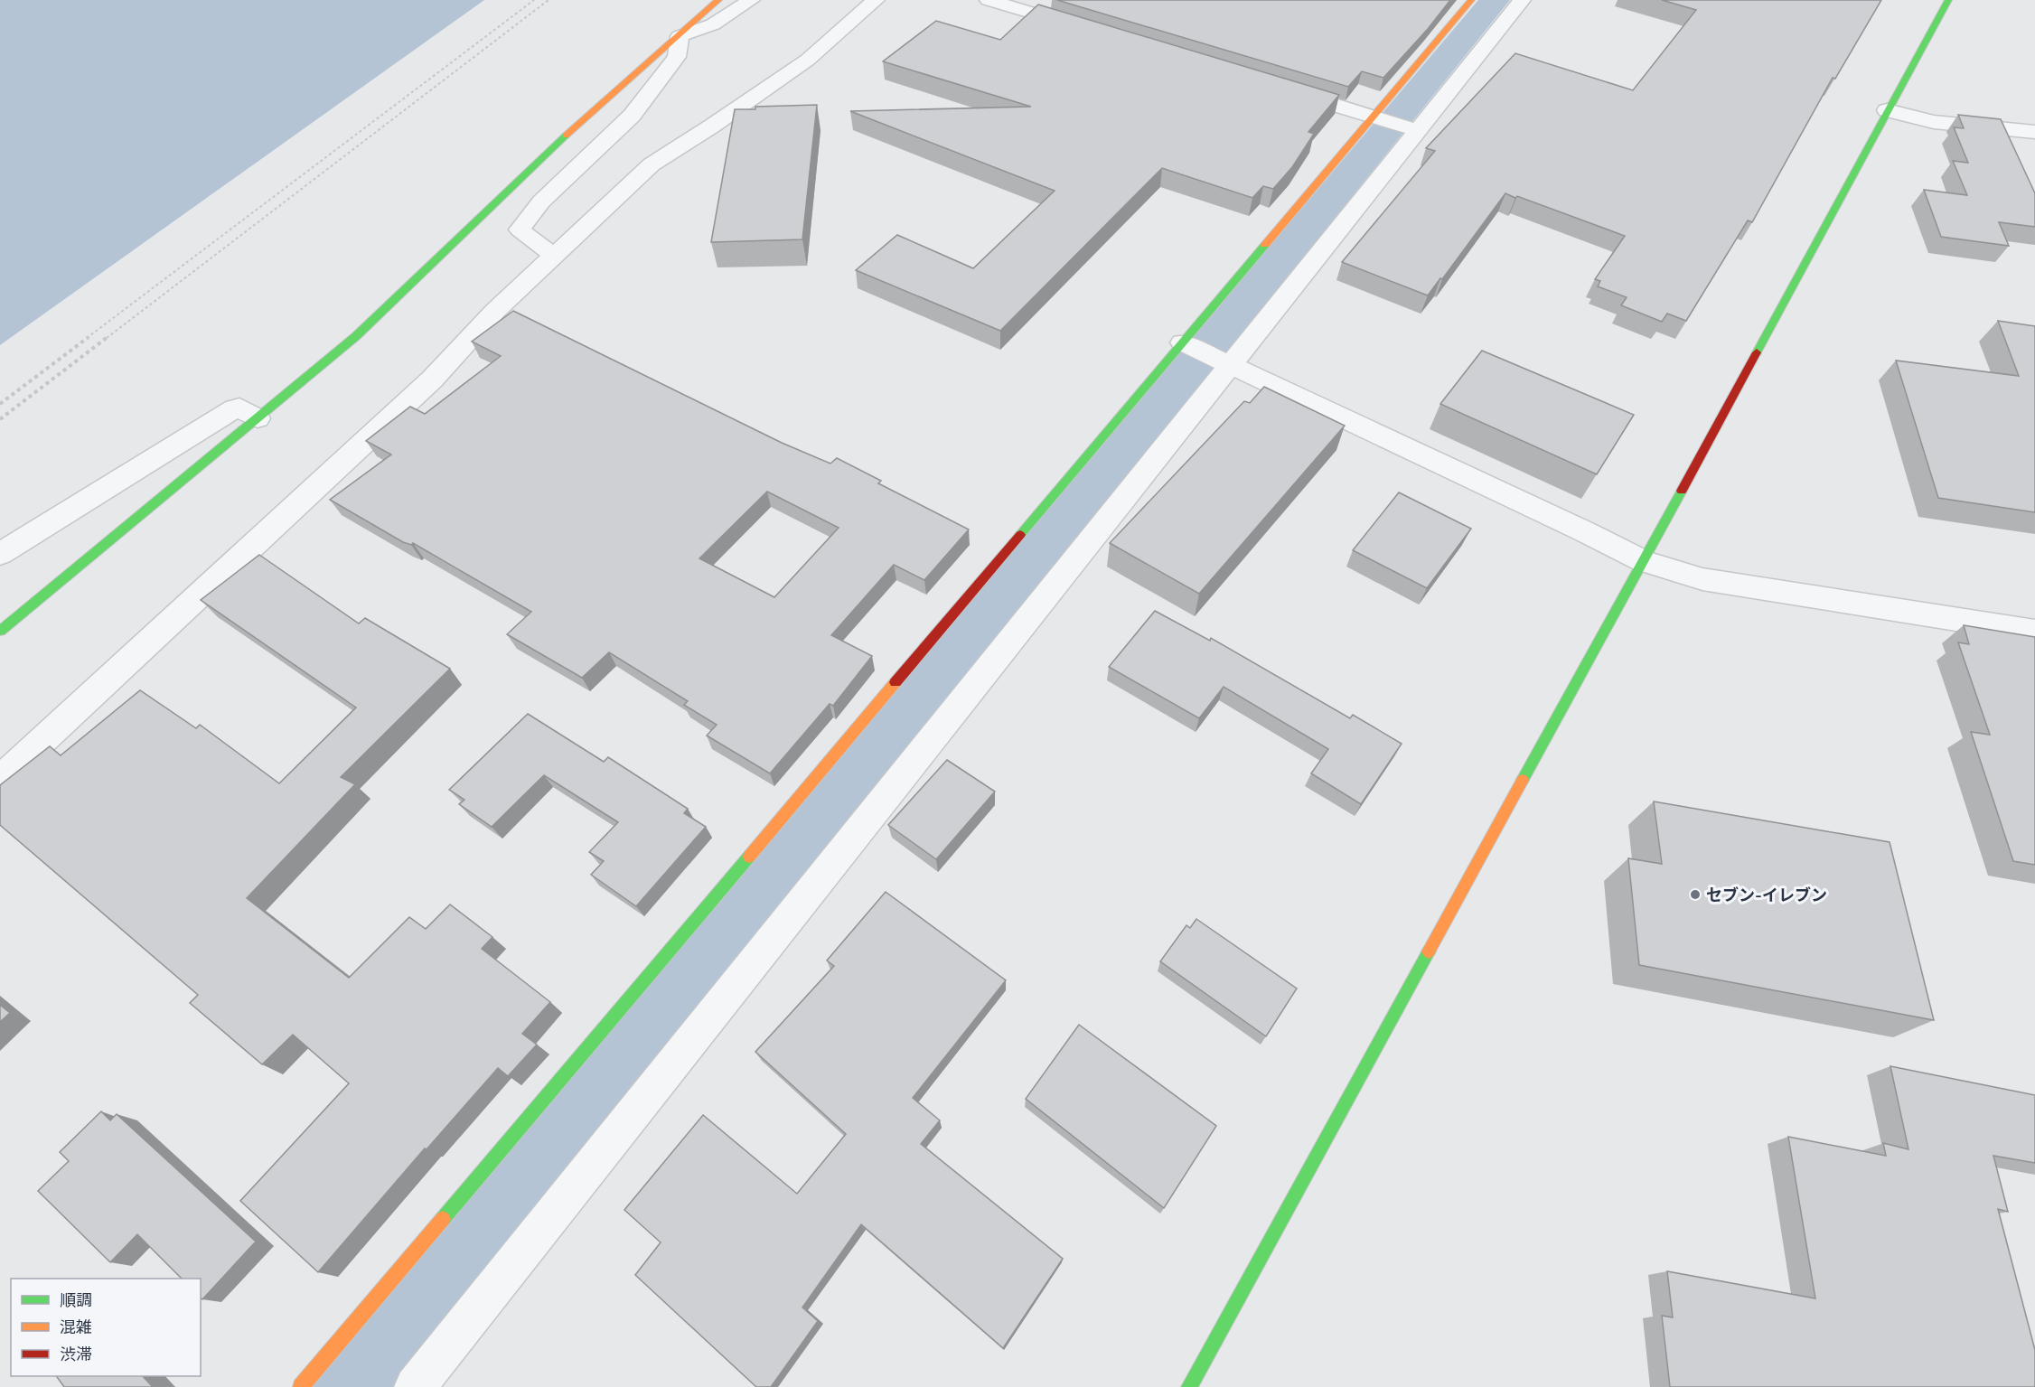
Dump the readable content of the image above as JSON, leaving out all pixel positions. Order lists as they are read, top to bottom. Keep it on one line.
{"places":["セブン-イレブン"],"legend":["順調","混雑","渋滞"]}
